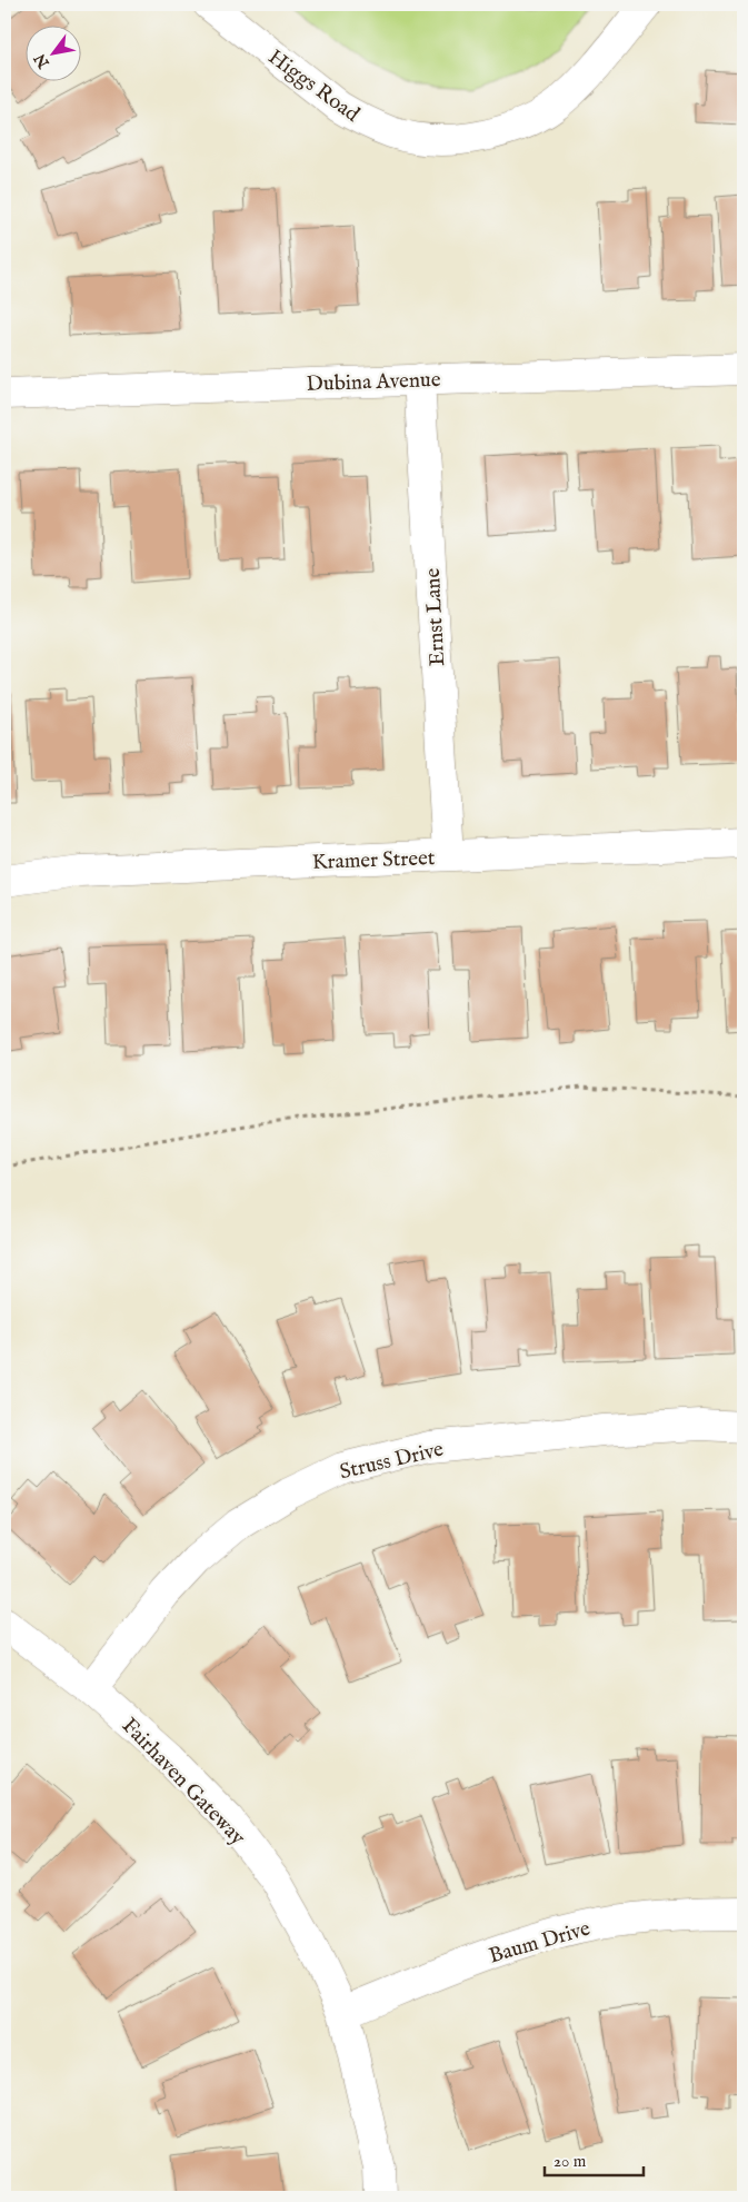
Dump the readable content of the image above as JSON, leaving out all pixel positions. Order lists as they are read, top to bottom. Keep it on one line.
{"streets":{"street":["Higgs Road","Dubina Avenue","Ernst Lane","Kramer Street","Struss Drive","Fairhaven Gateway","Baum Drive"]},"crossings":[["Dubina Avenue","Ernst Lane"],["Ernst Lane","Kramer Street"],["Struss Drive","Fairhaven Gateway"],["Fairhaven Gateway","Baum Drive"]],"scale_bar":"20 m","north":"bottom left"}
